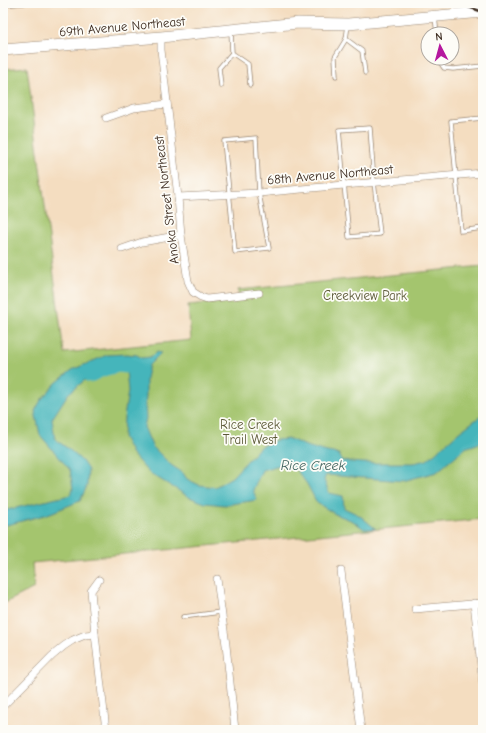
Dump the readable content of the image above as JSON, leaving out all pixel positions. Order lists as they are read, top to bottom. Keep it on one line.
{"streets":{"street":["69th Avenue Northeast","68th Avenue Northeast","Anoka Street Northeast"]},"crossings":[["69th Avenue Northeast","Anoka Street Northeast"],["68th Avenue Northeast","Anoka Street Northeast"]],"water":["Rice Creek"],"parks":["Creekview Park","Rice Creek Trail West"],"north":"top"}
